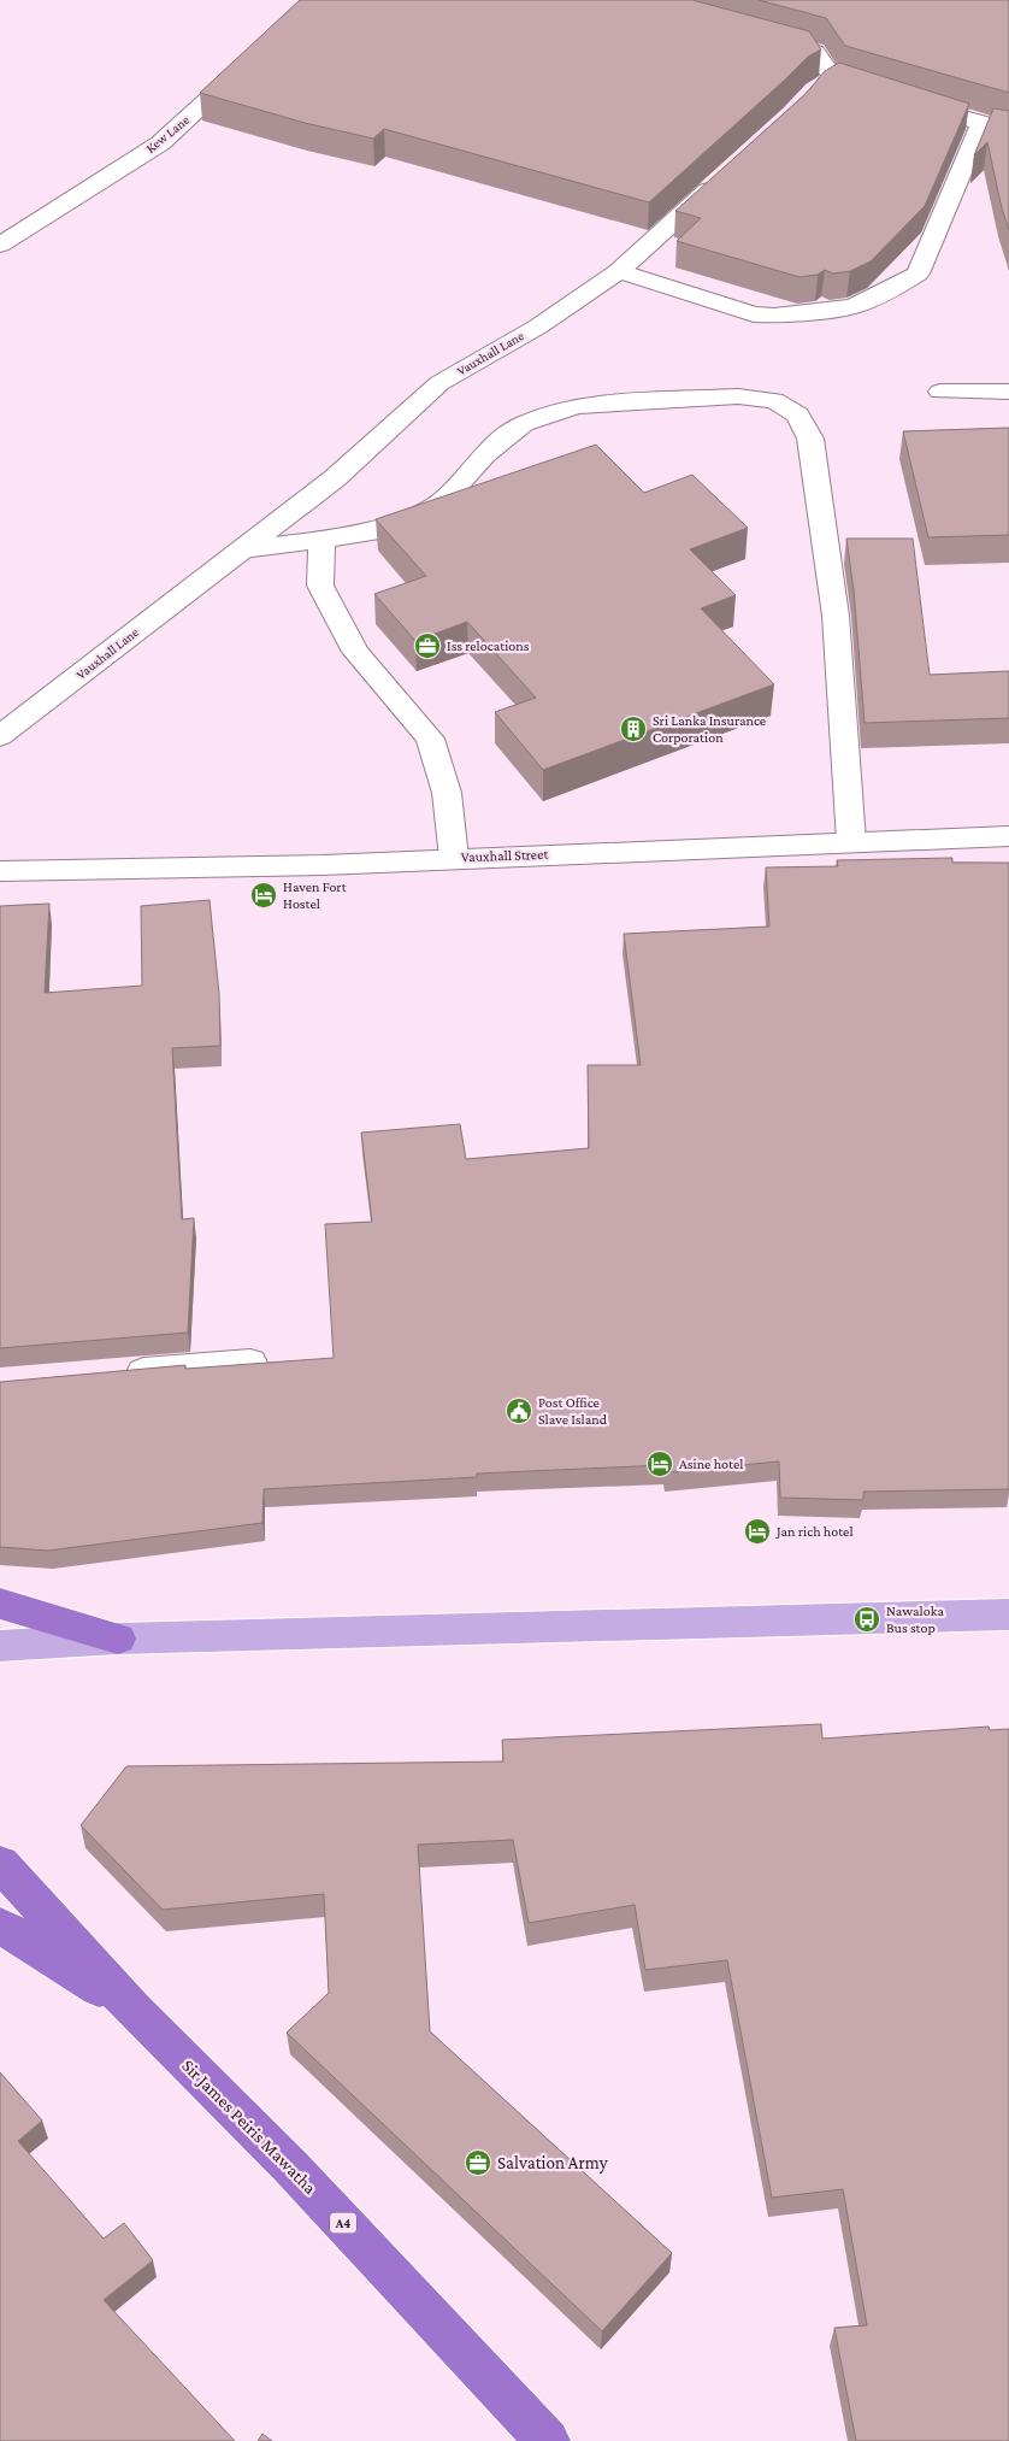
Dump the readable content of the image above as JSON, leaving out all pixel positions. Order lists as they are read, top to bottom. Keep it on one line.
{"streets":{"highway":["Sir James Peiris Mawatha","A4"],"street":["Kew Lane","Vauxhall Lane","Vauxhall Street"]},"places":{"office":["Iss relocations","Salvation Army"],"building":["Sri Lanka Insurance Corporation"],"hotel":["Haven Fort Hostel","Asine hotel","Jan rich hotel"],"public building":["Post Office Slave Island"],"bus stop":["Nawaloka Bus stop"]}}
